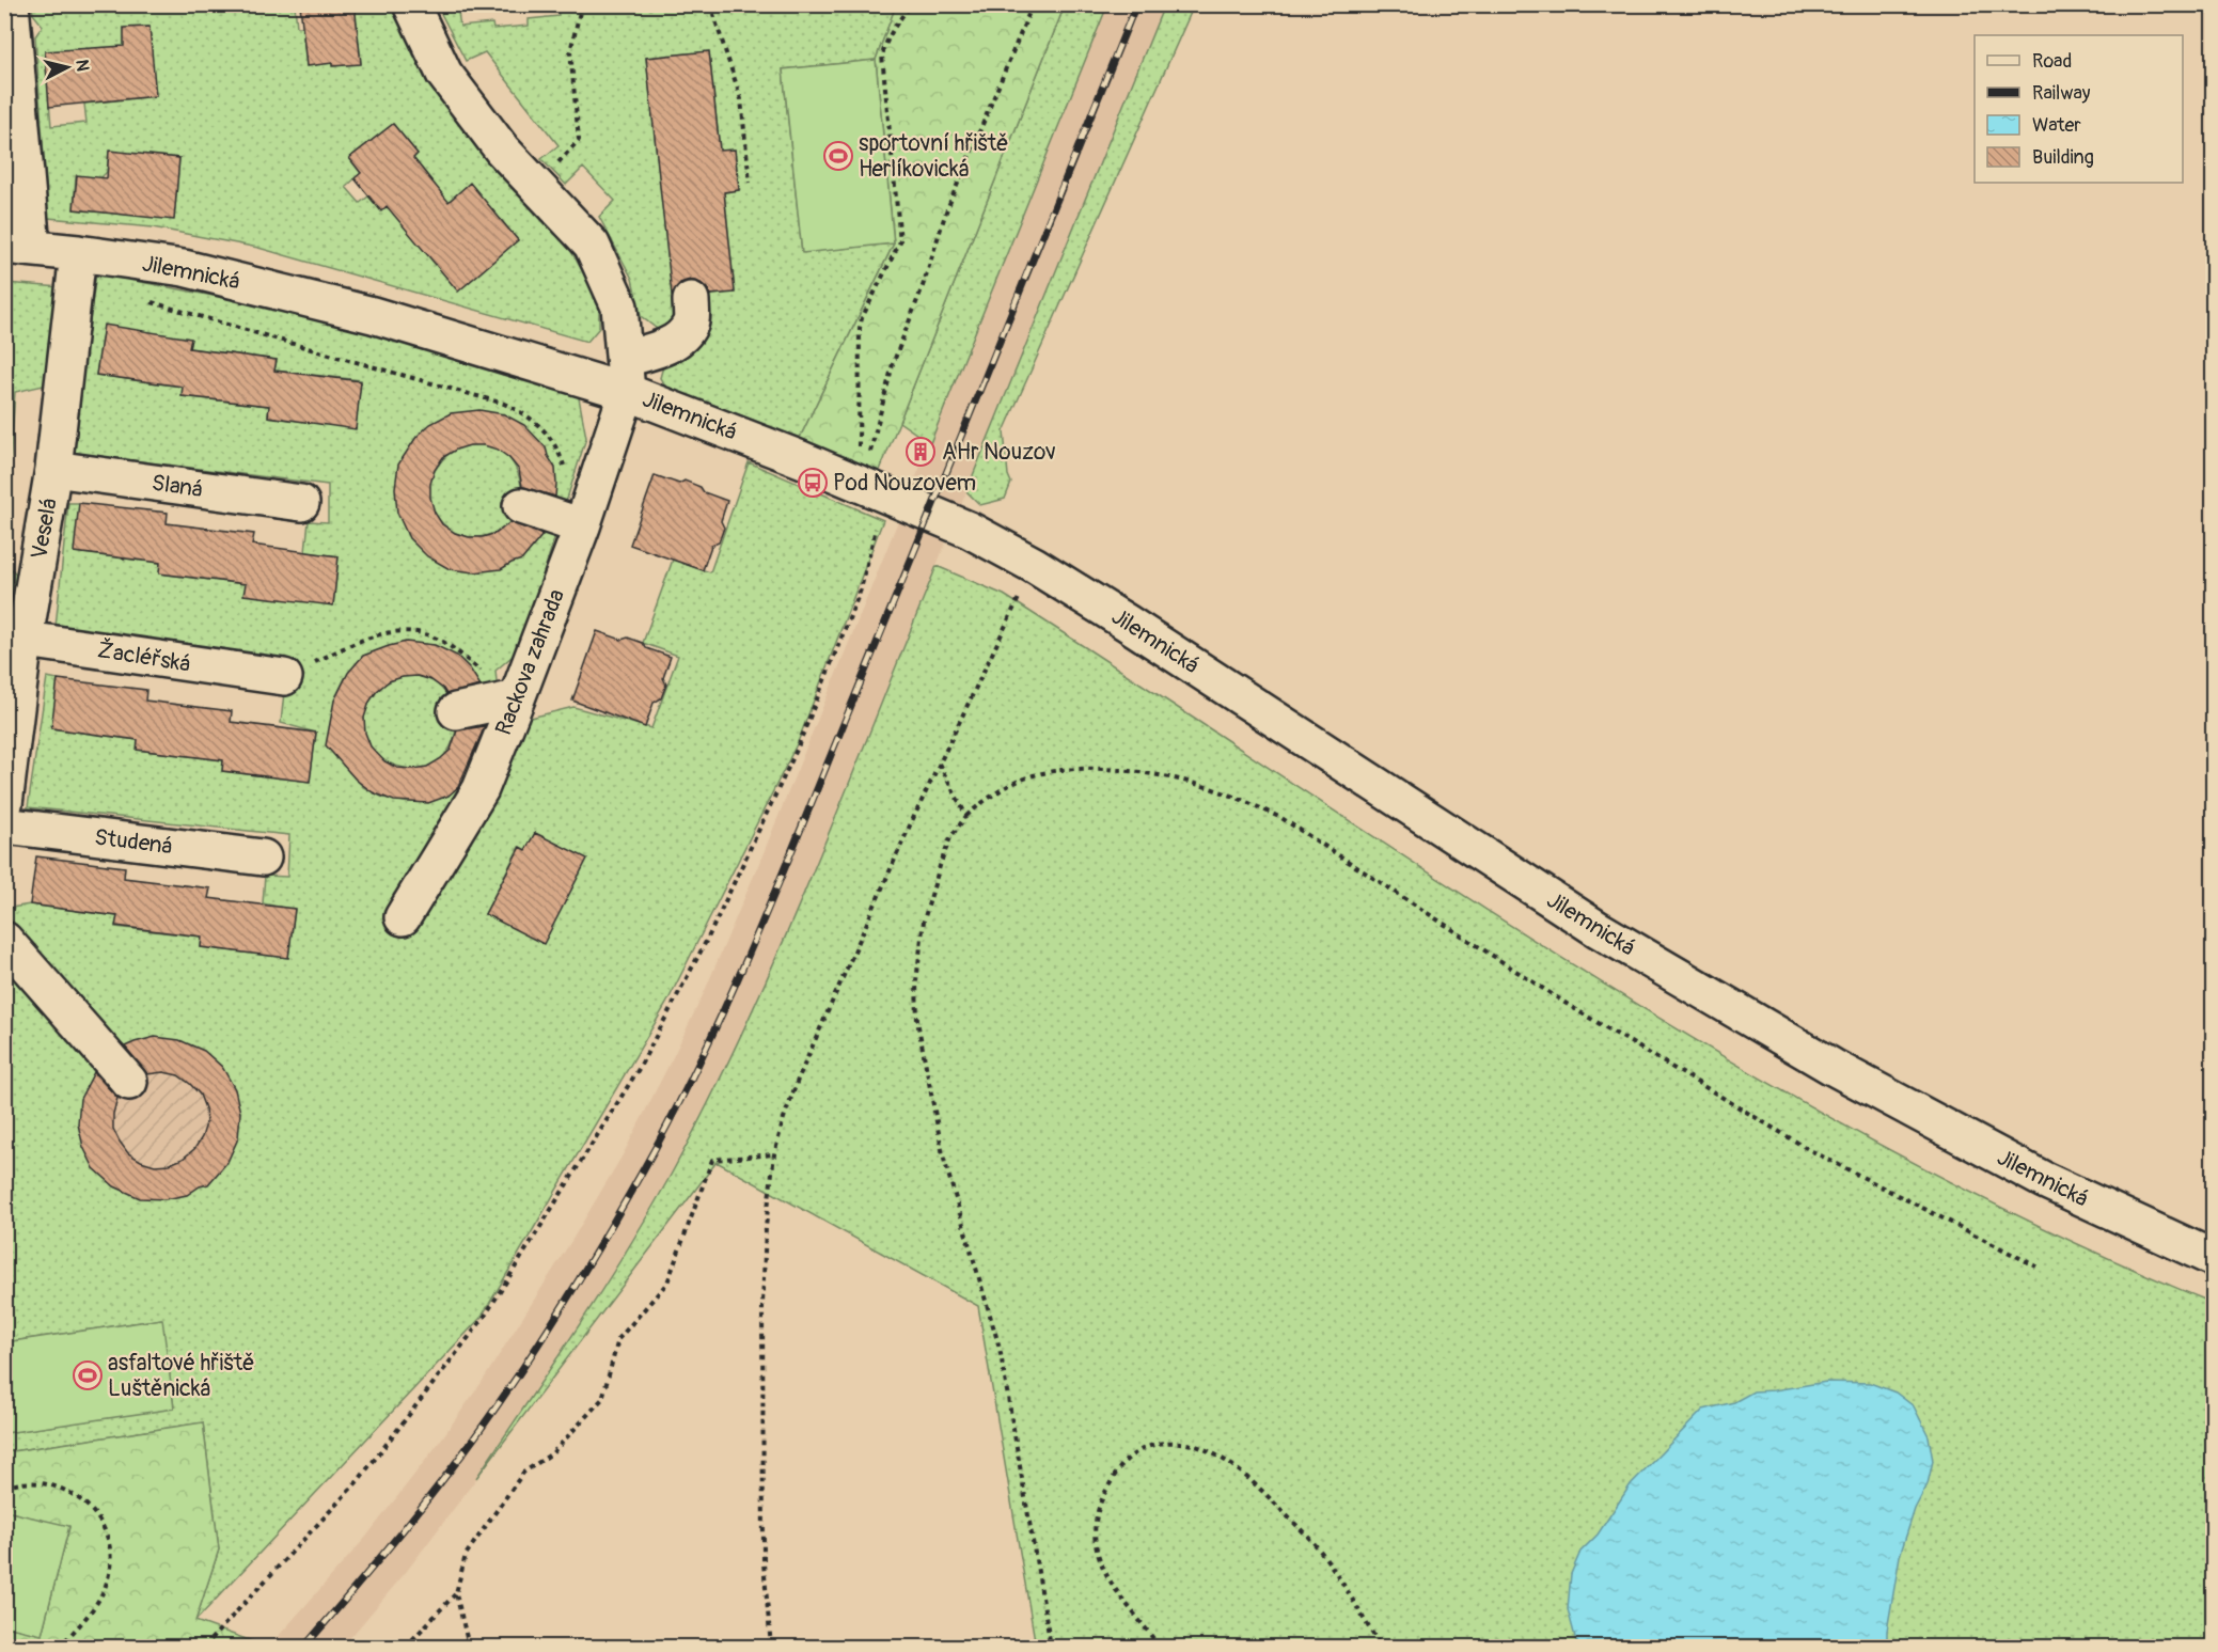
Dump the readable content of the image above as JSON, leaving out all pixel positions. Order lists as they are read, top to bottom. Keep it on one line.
{"streets":{"street":["Jilemnická","Slaná","Veselá","Žacléřská","Rackova zahrada","Studená"]},"crossings":[["Jilemnická","Veselá"],["Jilemnická","Rackova zahrada"],["Slaná","Veselá"],["Veselá","Žacléřská"]],"places":{"sports":["sportovní hřiště Herlíkovická","asfaltové hřiště Luštěnická"],"building":["AHr Nouzov"],"bus stop":["Pod Nouzovem"]},"legend":["Road","Railway","Water","Building"],"north":"right"}
